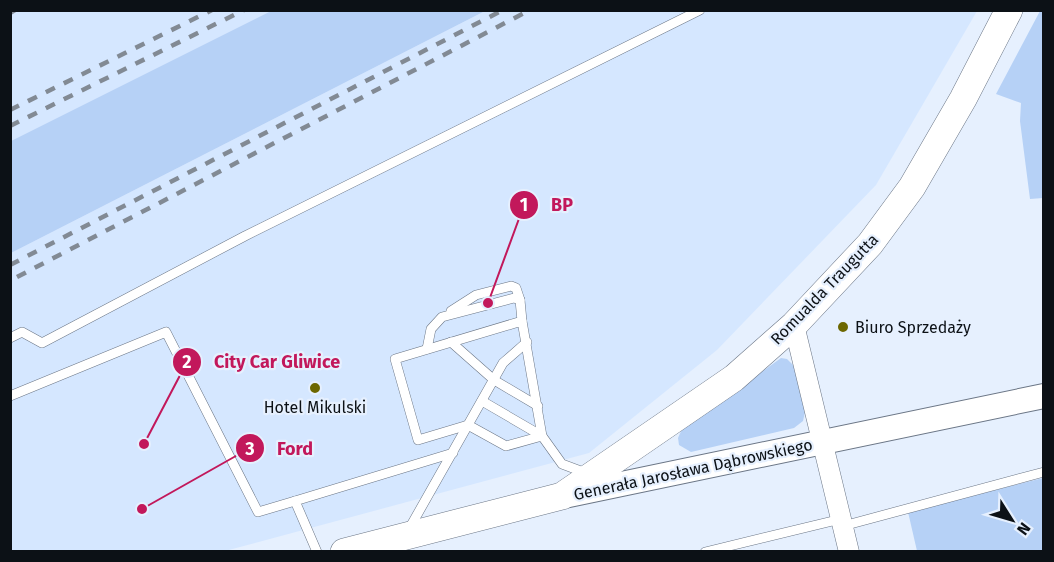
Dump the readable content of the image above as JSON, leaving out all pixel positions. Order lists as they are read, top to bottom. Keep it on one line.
{"streets":{"main road":["Romualda Traugutta","Generała Jarosława Dąbrowskiego"]},"crossings":[["Romualda Traugutta","Generała Jarosława Dąbrowskiego"]],"places":["BP","Biuro Sprzedaży","Hotel Mikulski","City Car Gliwice","Ford"],"north":"bottom right"}
